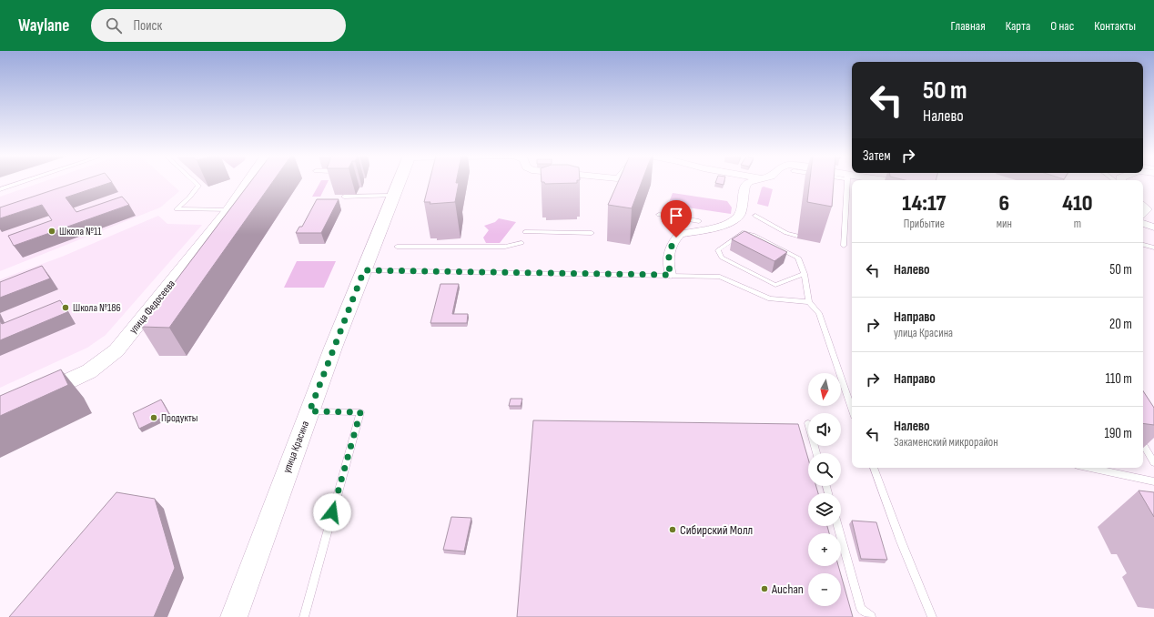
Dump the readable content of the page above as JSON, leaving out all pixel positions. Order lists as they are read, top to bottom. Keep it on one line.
{"streets":{"street":["улица Федосеева","улица Красина"]},"places":["Школа №11","Школа №186","Продукты","Сибирский Молл","Auchan"],"north":"bottom","page":{"header":"Waylane","search":"Поиск","nav":["Главная","Карта","О нас","Контакты"],"turn":["50 m","Налево"],"then":"Затем","eta":["14:17","Прибытие","6","мин","410","m"],"list":[{"name":"Налево","value":"50 m"},{"name":"Направо","note":"улица Красина","value":"20 m"},{"name":"Направо","value":"110 m"},{"name":"Налево","note":"Закаменский микрорайон","value":"190 m"}],"map_buttons":["+","−"]}}
